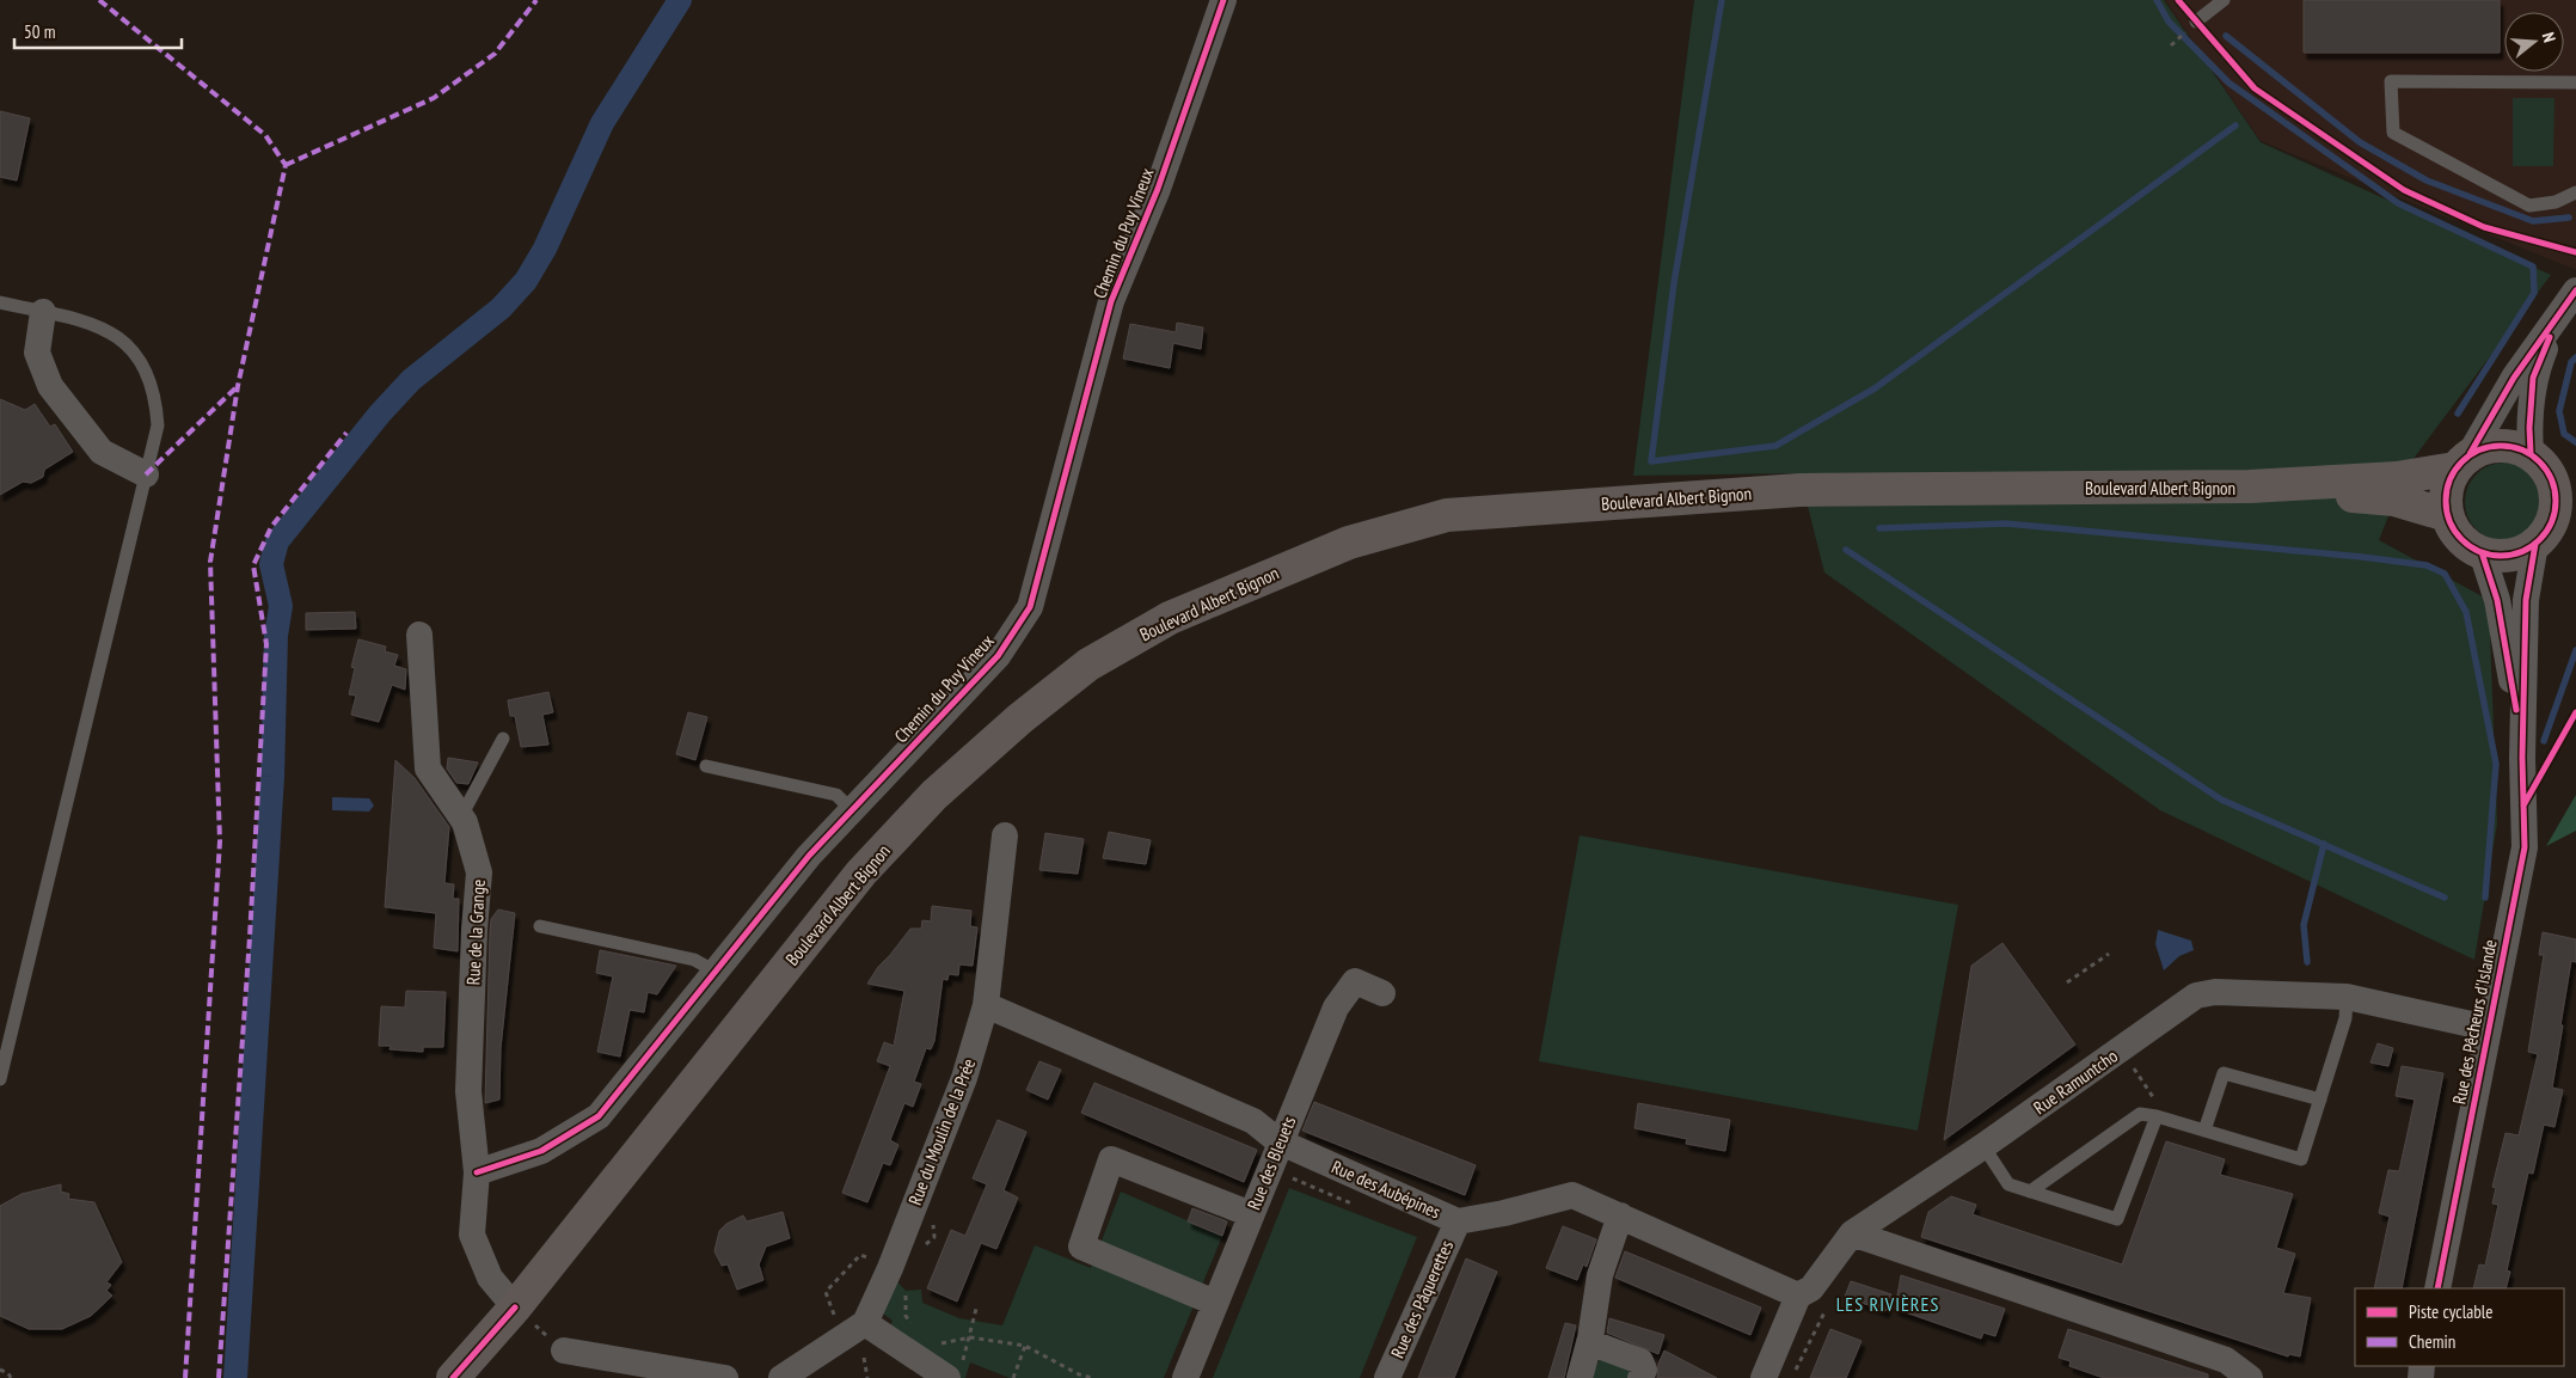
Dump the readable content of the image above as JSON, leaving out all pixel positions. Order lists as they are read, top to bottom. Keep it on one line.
{"streets":{"main road":["Boulevard Albert Bignon"],"street":["Chemin du Puy Vineux","Rue de la Grange","Rue des Pêcheurs d'Islande","Rue Ramuntcho","Rue du Moulin de la Prée","Rue des Bleuets","Rue des Aubépines","Rue des Pâquerettes"]},"crossings":[["Chemin du Puy Vineux","Rue de la Grange"],["Boulevard Albert Bignon","Rue des Pêcheurs d'Islande"],["Rue des Pêcheurs d'Islande","Rue Ramuntcho"],["Rue Ramuntcho","Rue des Aubépines"],["Rue du Moulin de la Prée","Rue des Aubépines"],["Rue des Bleuets","Rue des Aubépines"],["Rue des Aubépines","Rue des Pâquerettes"]],"districts":["LES RIVIÈRES"],"legend":["Piste cyclable","Chemin"],"scale_bar":"50 m","north":"right"}
